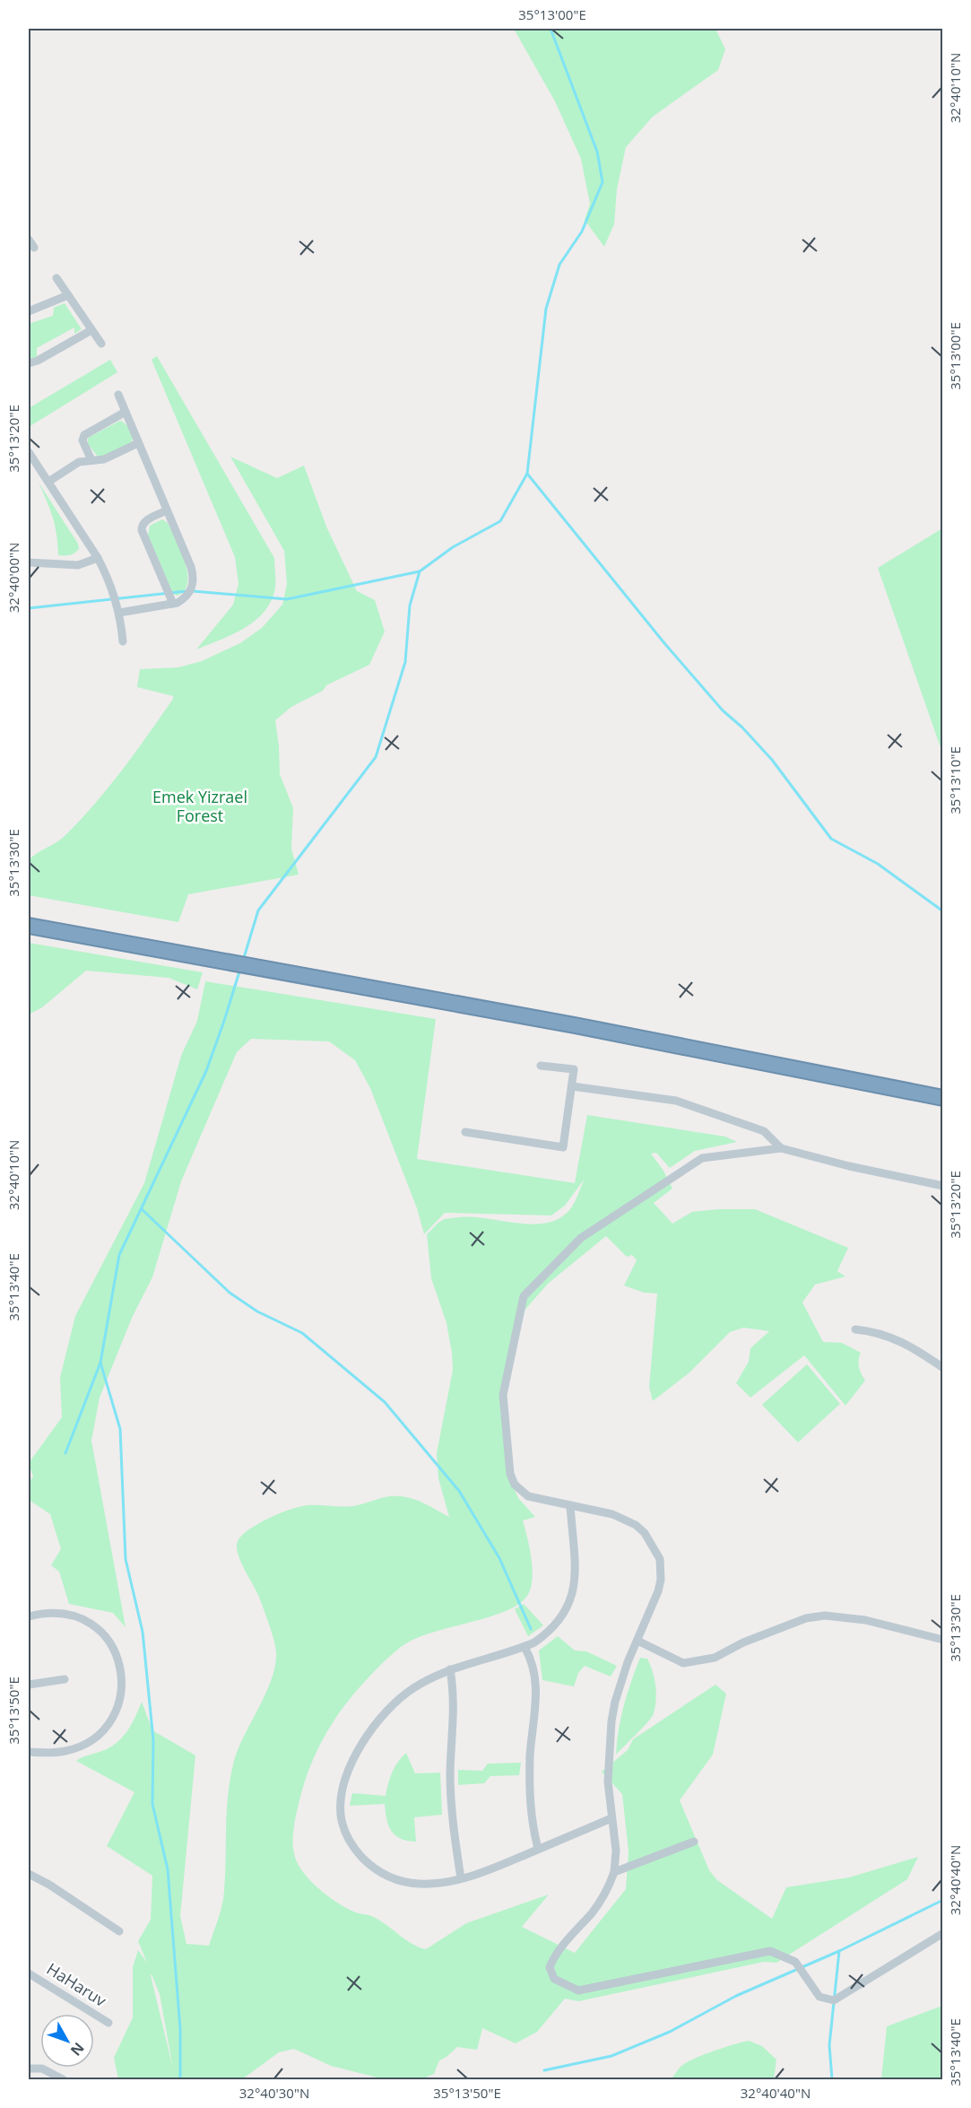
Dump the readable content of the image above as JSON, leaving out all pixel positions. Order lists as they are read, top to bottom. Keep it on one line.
{"streets":{"street":["HaHaruv"]},"parks":["Emek Yizrael Forest"],"north":"bottom right","coordinates":["35°13'00\"E","32°40'10\"N","35°13'20\"E","32°40'00\"N","35°13'10\"E","35°13'30\"E","35°13'40\"E","35°13'50\"E","32°40'40\"N","32°40'30\"N"]}
